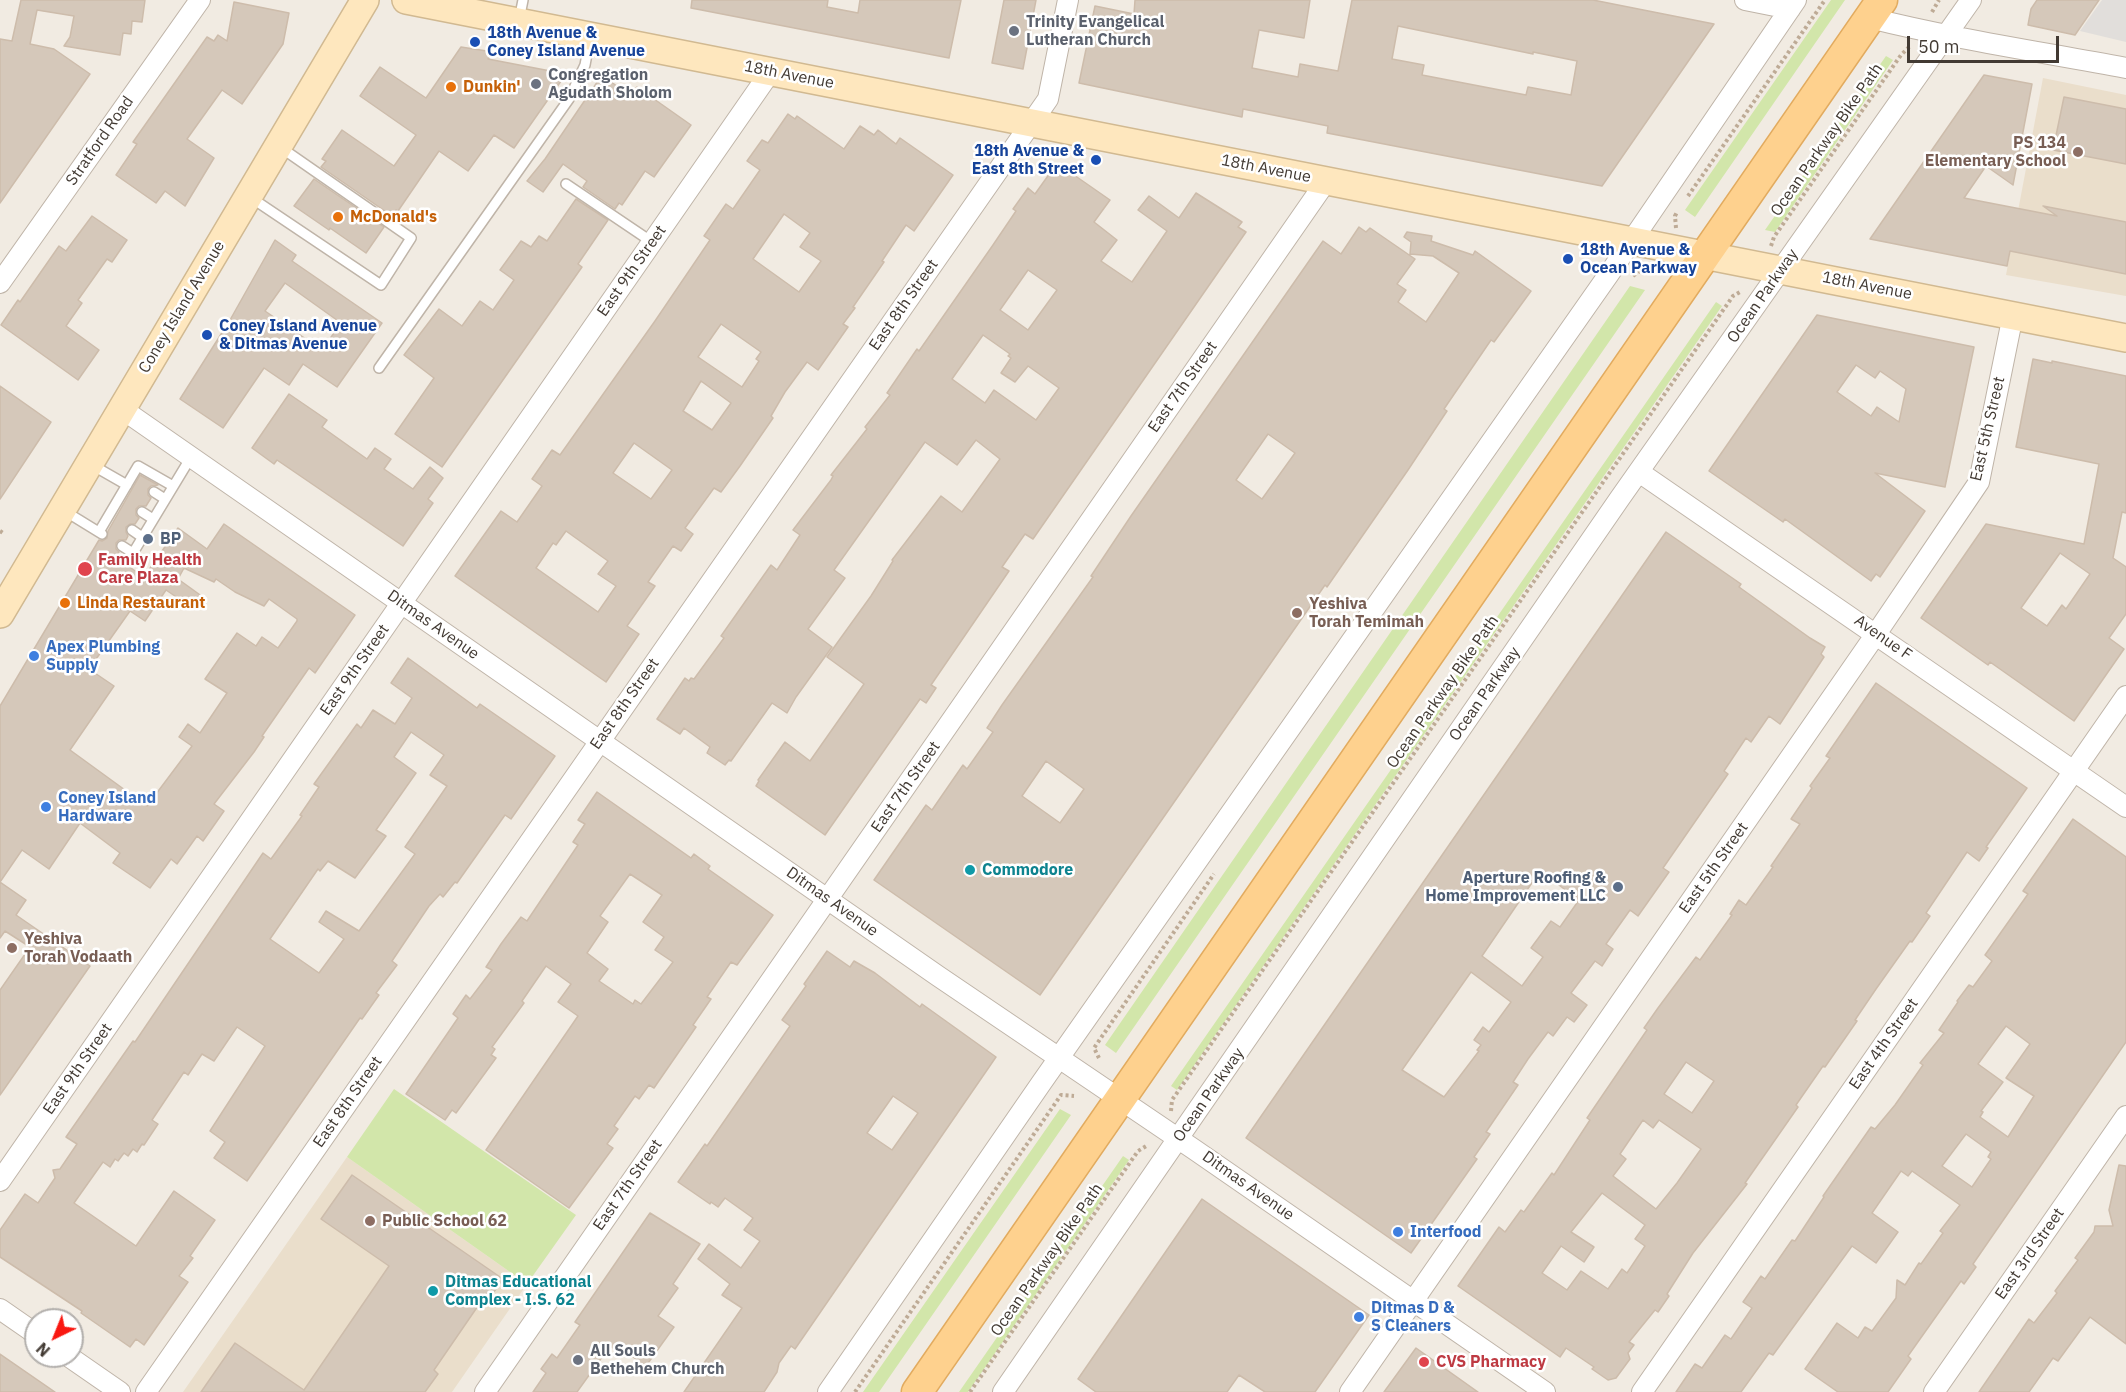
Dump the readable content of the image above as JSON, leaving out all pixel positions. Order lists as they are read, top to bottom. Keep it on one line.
{"streets":{"street":["18th Avenue","Stratford Road","East 9th Street","Ocean Parkway","East 8th Street","Coney Island Avenue","East 7th Street","East 5th Street","Ditmas Avenue","Avenue F","East 4th Street","East 3rd Street"],"path":["Ocean Parkway Bike Path"]},"crossings":[["18th Avenue","Ocean Parkway Bike Path"],["18th Avenue","East 9th Street"],["18th Avenue","Ocean Parkway"],["18th Avenue","East 8th Street"],["18th Avenue","East 7th Street"],["18th Avenue","East 5th Street"],["Ocean Parkway Bike Path","Ocean Parkway"],["East 9th Street","Ditmas Avenue"],["Ocean Parkway","Ditmas Avenue"],["Ocean Parkway","Avenue F"],["East 8th Street","Ditmas Avenue"],["Coney Island Avenue","Ditmas Avenue"],["East 7th Street","Ditmas Avenue"],["East 5th Street","Ditmas Avenue"],["East 5th Street","Avenue F"],["Avenue F","East 4th Street"]],"places":["Trinity Evangelical Lutheran Church","18th Avenue & Coney Island Avenue","Congregation Agudath Sholom","Dunkin'","PS 134 Elementary School","18th Avenue & East 8th Street","McDonald's","18th Avenue & Ocean Parkway","Coney Island Avenue & Ditmas Avenue","BP","Family Health Care Plaza","Linda Restaurant","Yeshiva Torah Temimah","Apex Plumbing Supply","Coney Island Hardware","Commodore","Aperture Roofing & Home Improvement LLC","Yeshiva Torah Vodaath","Public School 62","Interfood","Ditmas Educational Complex - I.S. 62","Ditmas D & S Cleaners","All Souls Bethehem Church","CVS Pharmacy"],"scale_bar":"50 m","north":"bottom left"}
